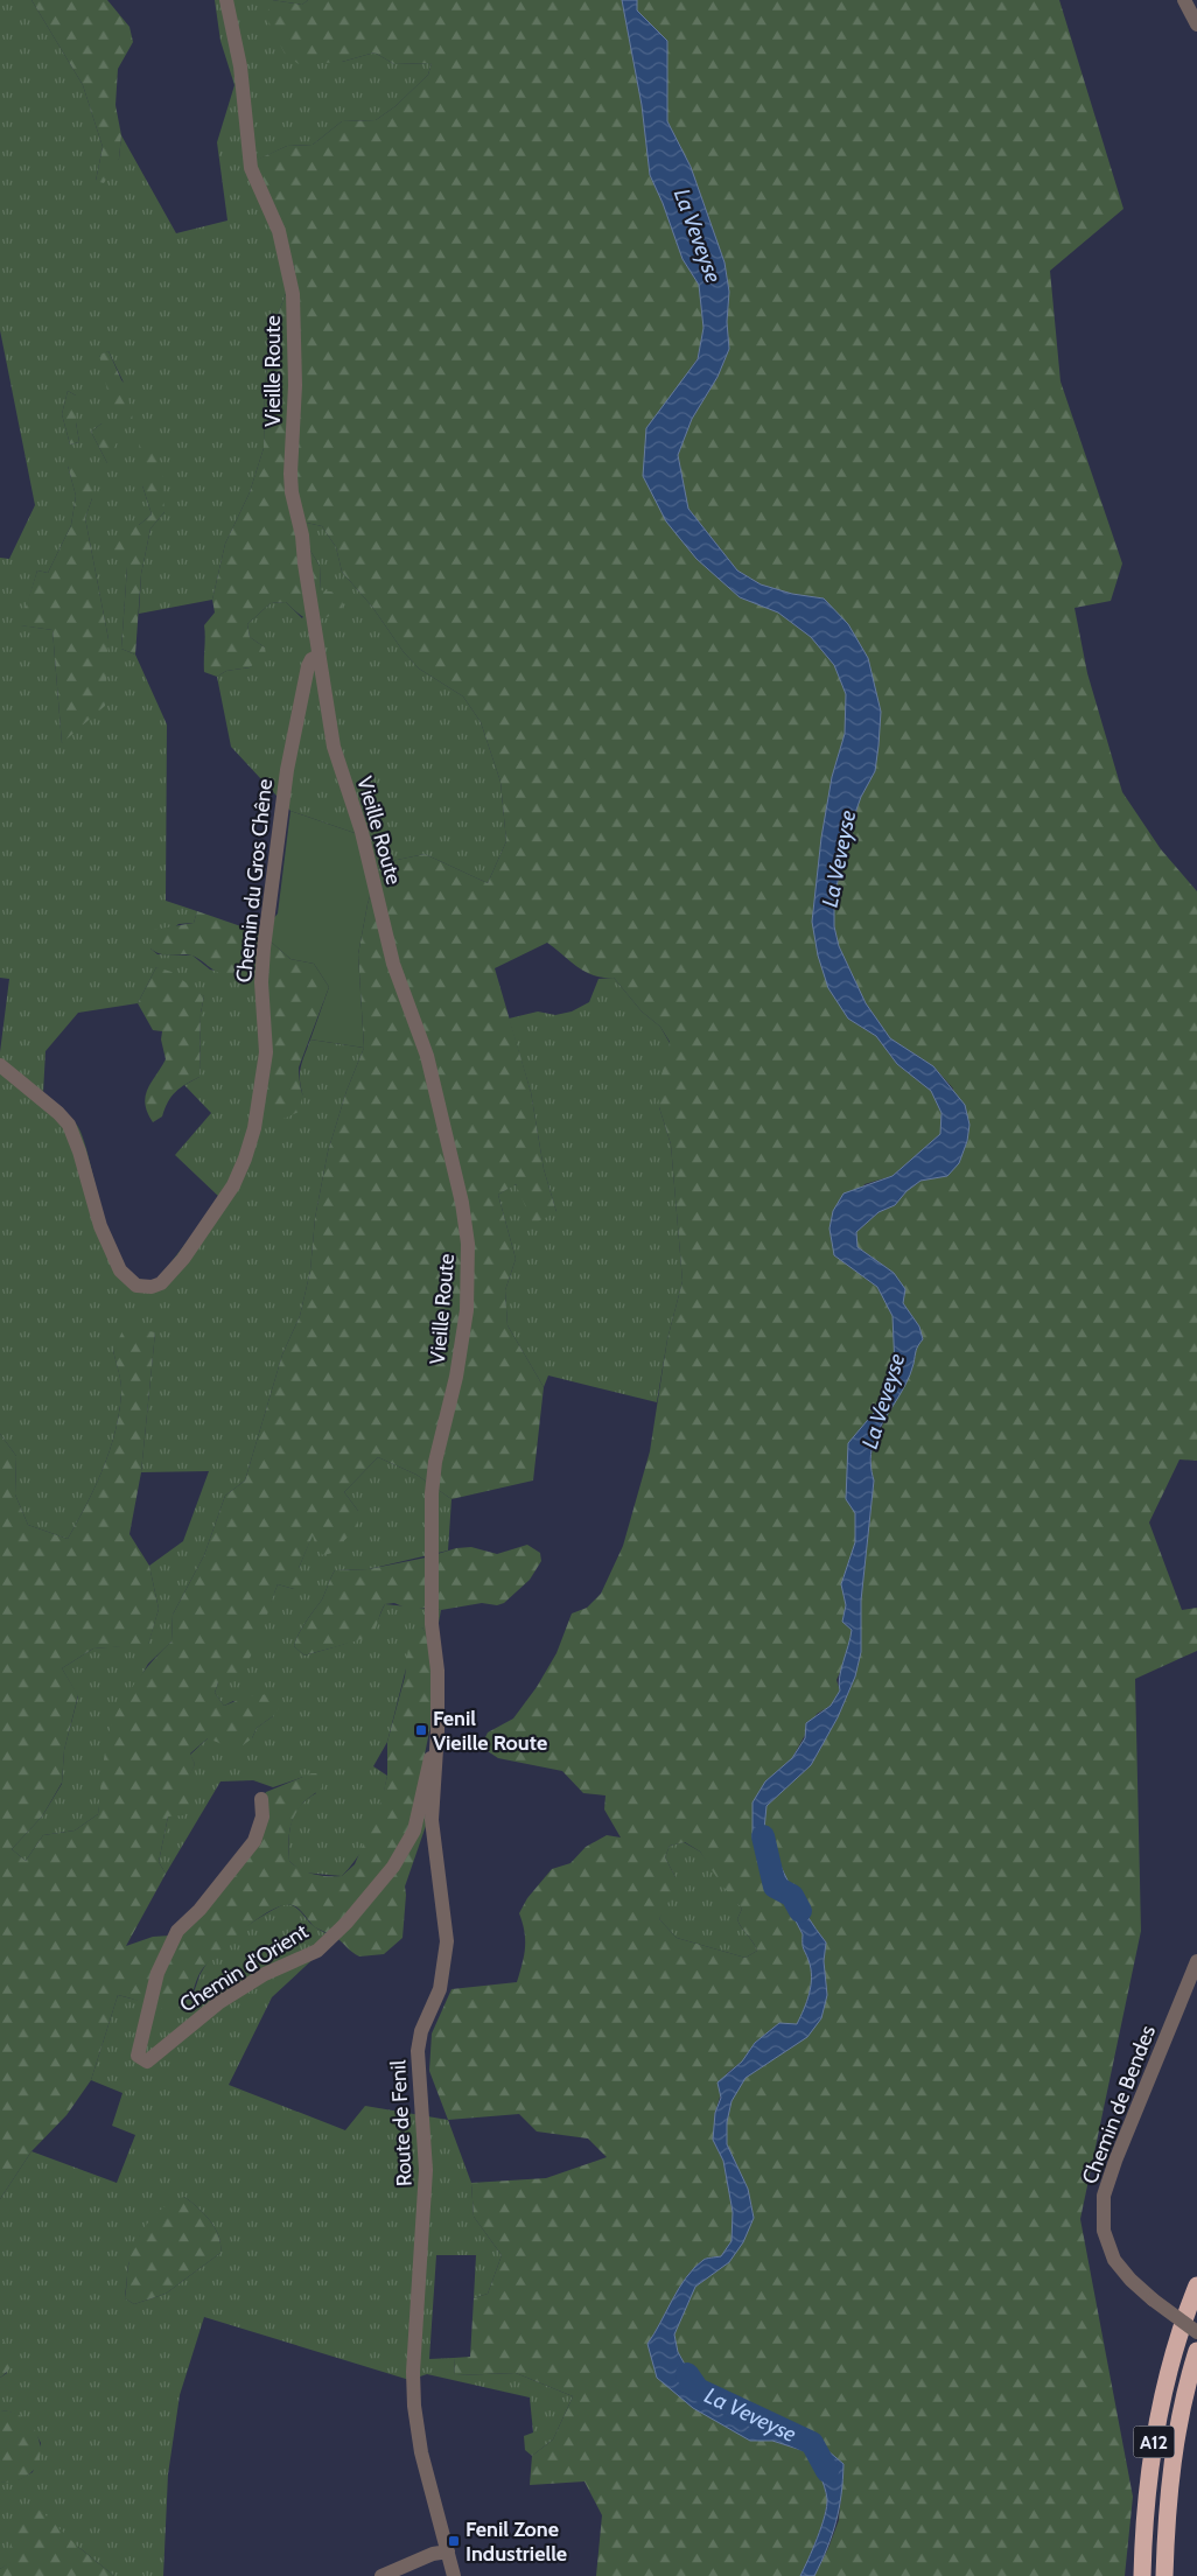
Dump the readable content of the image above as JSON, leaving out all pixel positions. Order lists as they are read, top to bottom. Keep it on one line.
{"streets":{"highway":["A12"],"street":["Vieille Route","Chemin du Gros Chêne","Chemin d'Orient","Chemin de Bendes","Route de Fenil"]},"crossings":[["Vieille Route","Chemin du Gros Chêne"],["Vieille Route","Route de Fenil"],["Chemin d'Orient","Route de Fenil"]],"water":["La Veveyse"],"places":{"transit":["Fenil Vieille Route","Fenil Zone Industrielle"]}}
